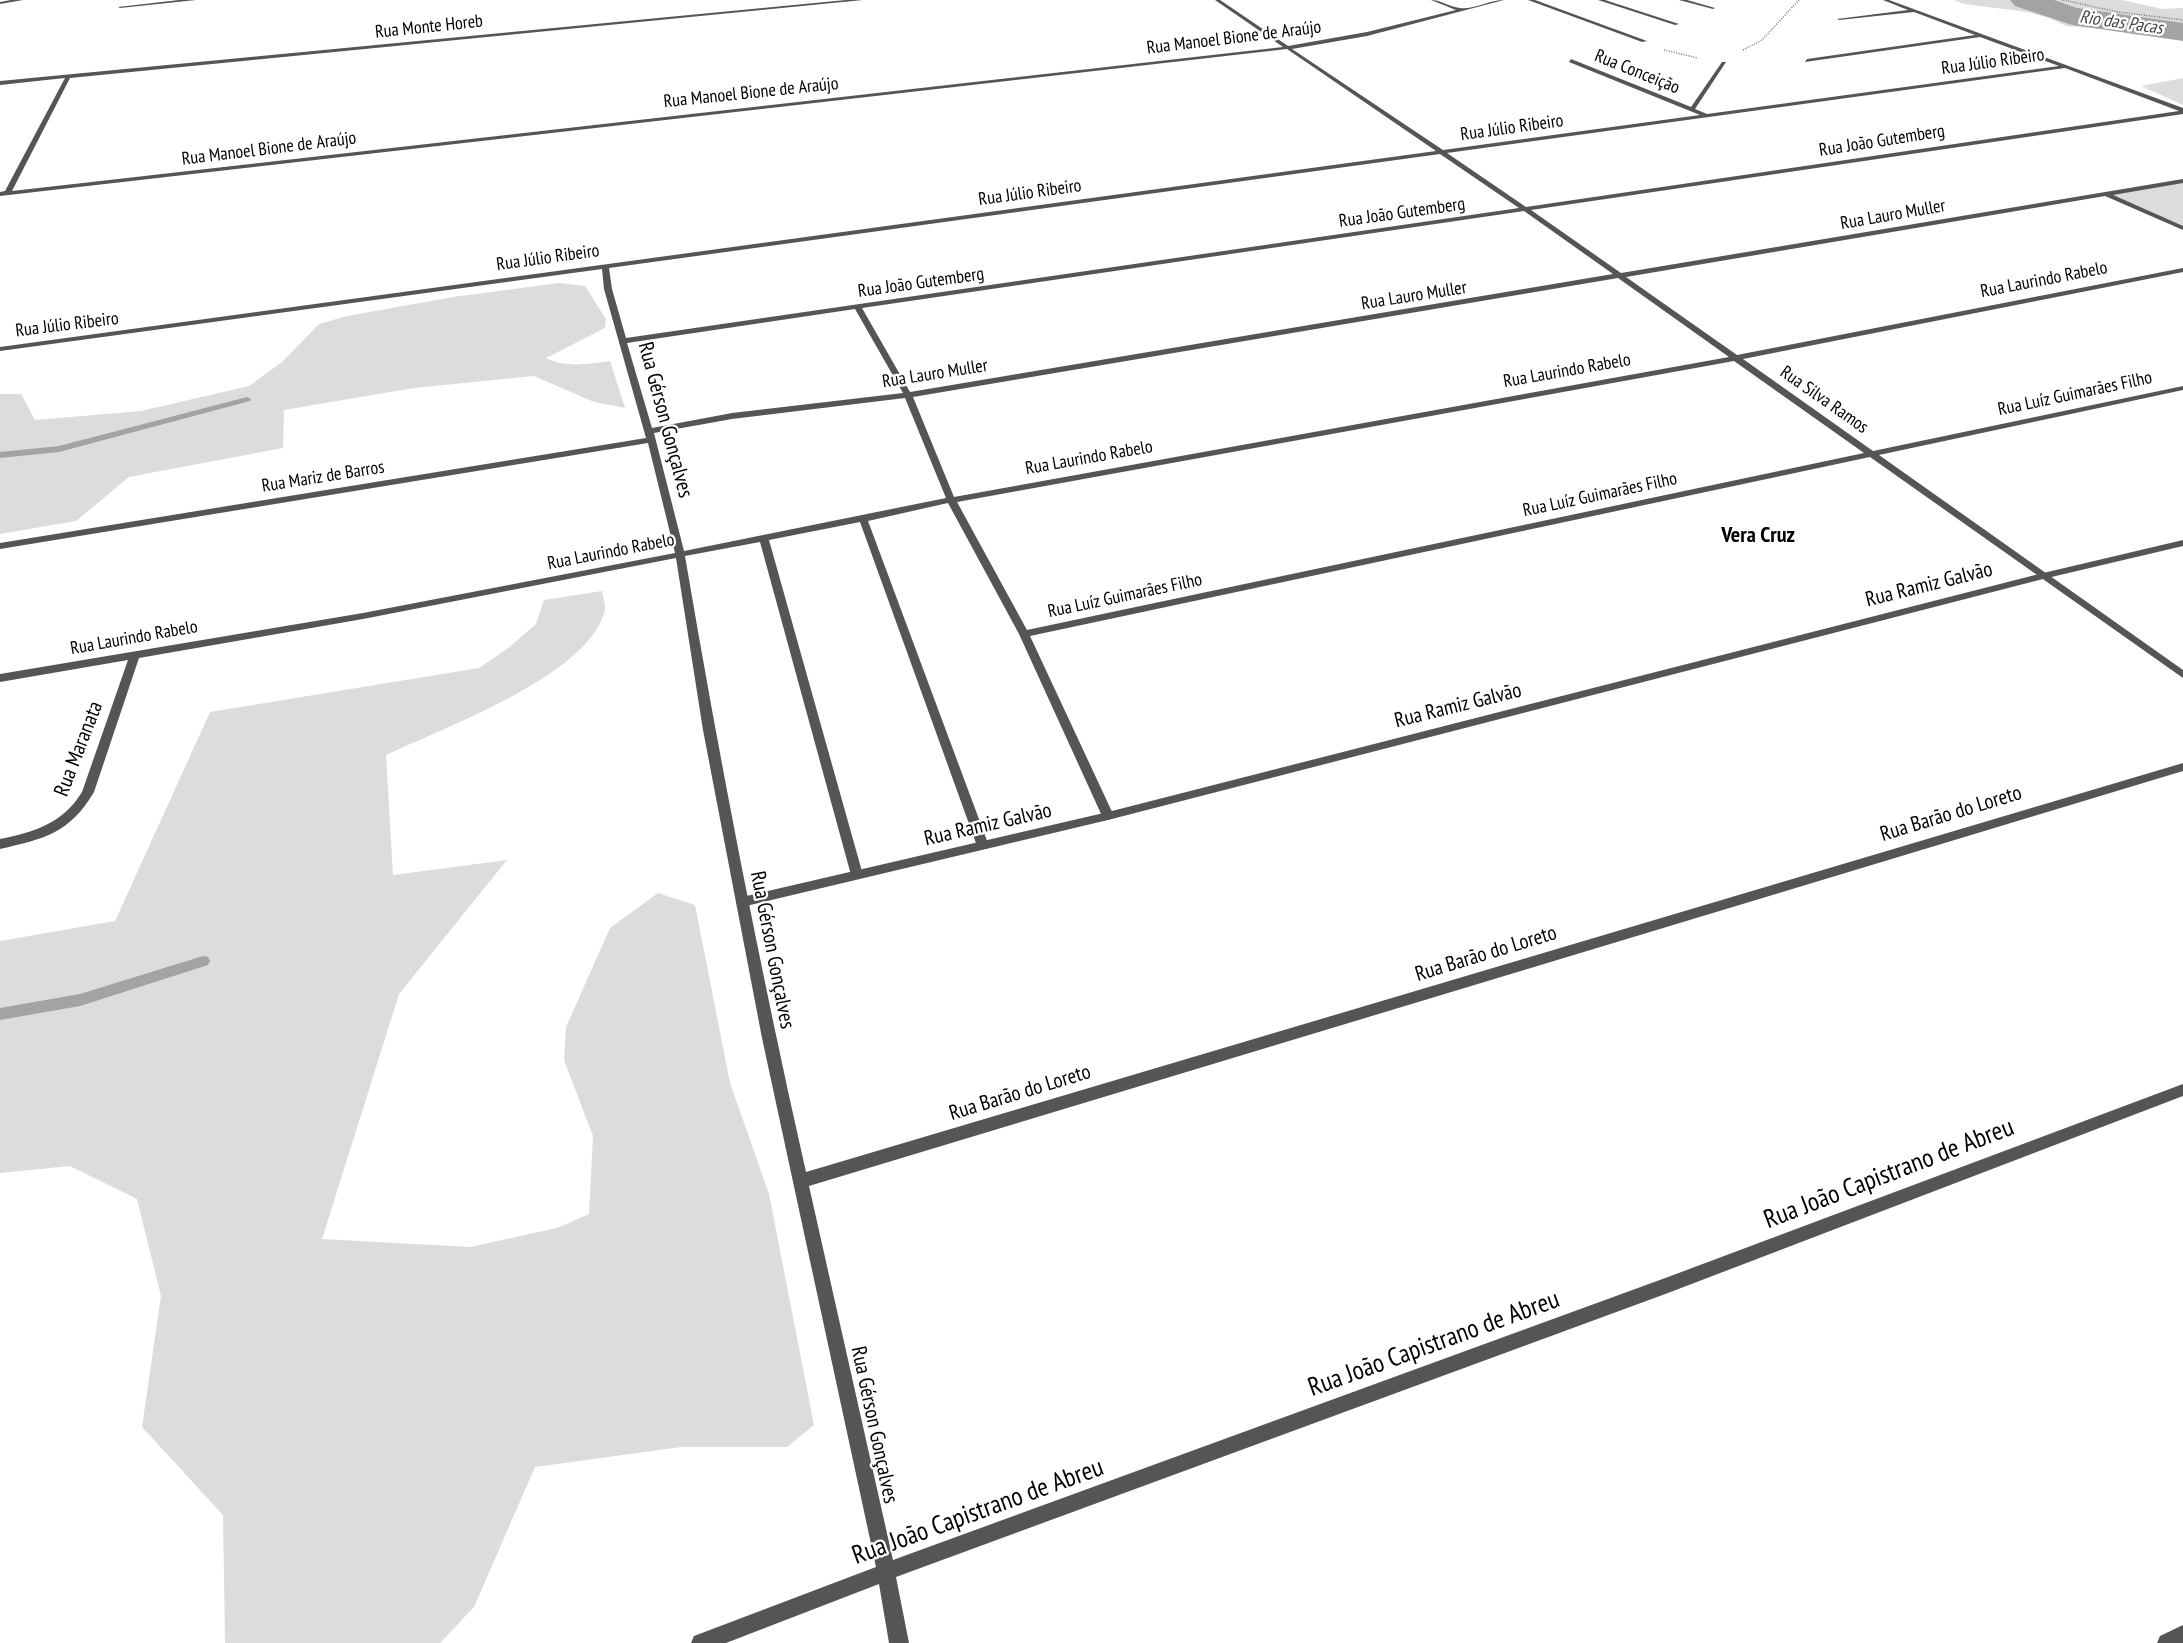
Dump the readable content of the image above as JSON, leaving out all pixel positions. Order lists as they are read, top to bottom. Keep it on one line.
{"streets":{"street":["Rua Monte Horeb","Rua Manoel Bione de Araújo","Rua Júlio Ribeiro","Rua Conceição","Rua João Gutemberg","Rua Lauro Muller","Rua Laurindo Rabelo","Rua Luíz Guimarães Filho","Rua Silva Ramos","Rua Gérson Gonçalves","Rua Mariz de Barros","Rua Ramiz Galvão","Rua Maranata","Rua Barão do Loreto","Rua João Capistrano de Abreu"]},"crossings":[["Rua Manoel Bione de Araújo","Rua Silva Ramos"],["Rua Júlio Ribeiro","Rua Conceição"],["Rua Júlio Ribeiro","Rua Silva Ramos"],["Rua Júlio Ribeiro","Rua Gérson Gonçalves"],["Rua João Gutemberg","Rua Silva Ramos"],["Rua João Gutemberg","Rua Gérson Gonçalves"],["Rua Lauro Muller","Rua Silva Ramos"],["Rua Lauro Muller","Rua Gérson Gonçalves"],["Rua Lauro Muller","Rua Mariz de Barros"],["Rua Laurindo Rabelo","Rua Silva Ramos"],["Rua Laurindo Rabelo","Rua Gérson Gonçalves"],["Rua Laurindo Rabelo","Rua Maranata"],["Rua Luíz Guimarães Filho","Rua Silva Ramos"],["Rua Silva Ramos","Rua Ramiz Galvão"],["Rua Gérson Gonçalves","Rua Mariz de Barros"],["Rua Gérson Gonçalves","Rua Ramiz Galvão"],["Rua Gérson Gonçalves","Rua Barão do Loreto"],["Rua Gérson Gonçalves","Rua João Capistrano de Abreu"]],"districts":["Vera Cruz"],"water":["Rio das Pacas"]}
